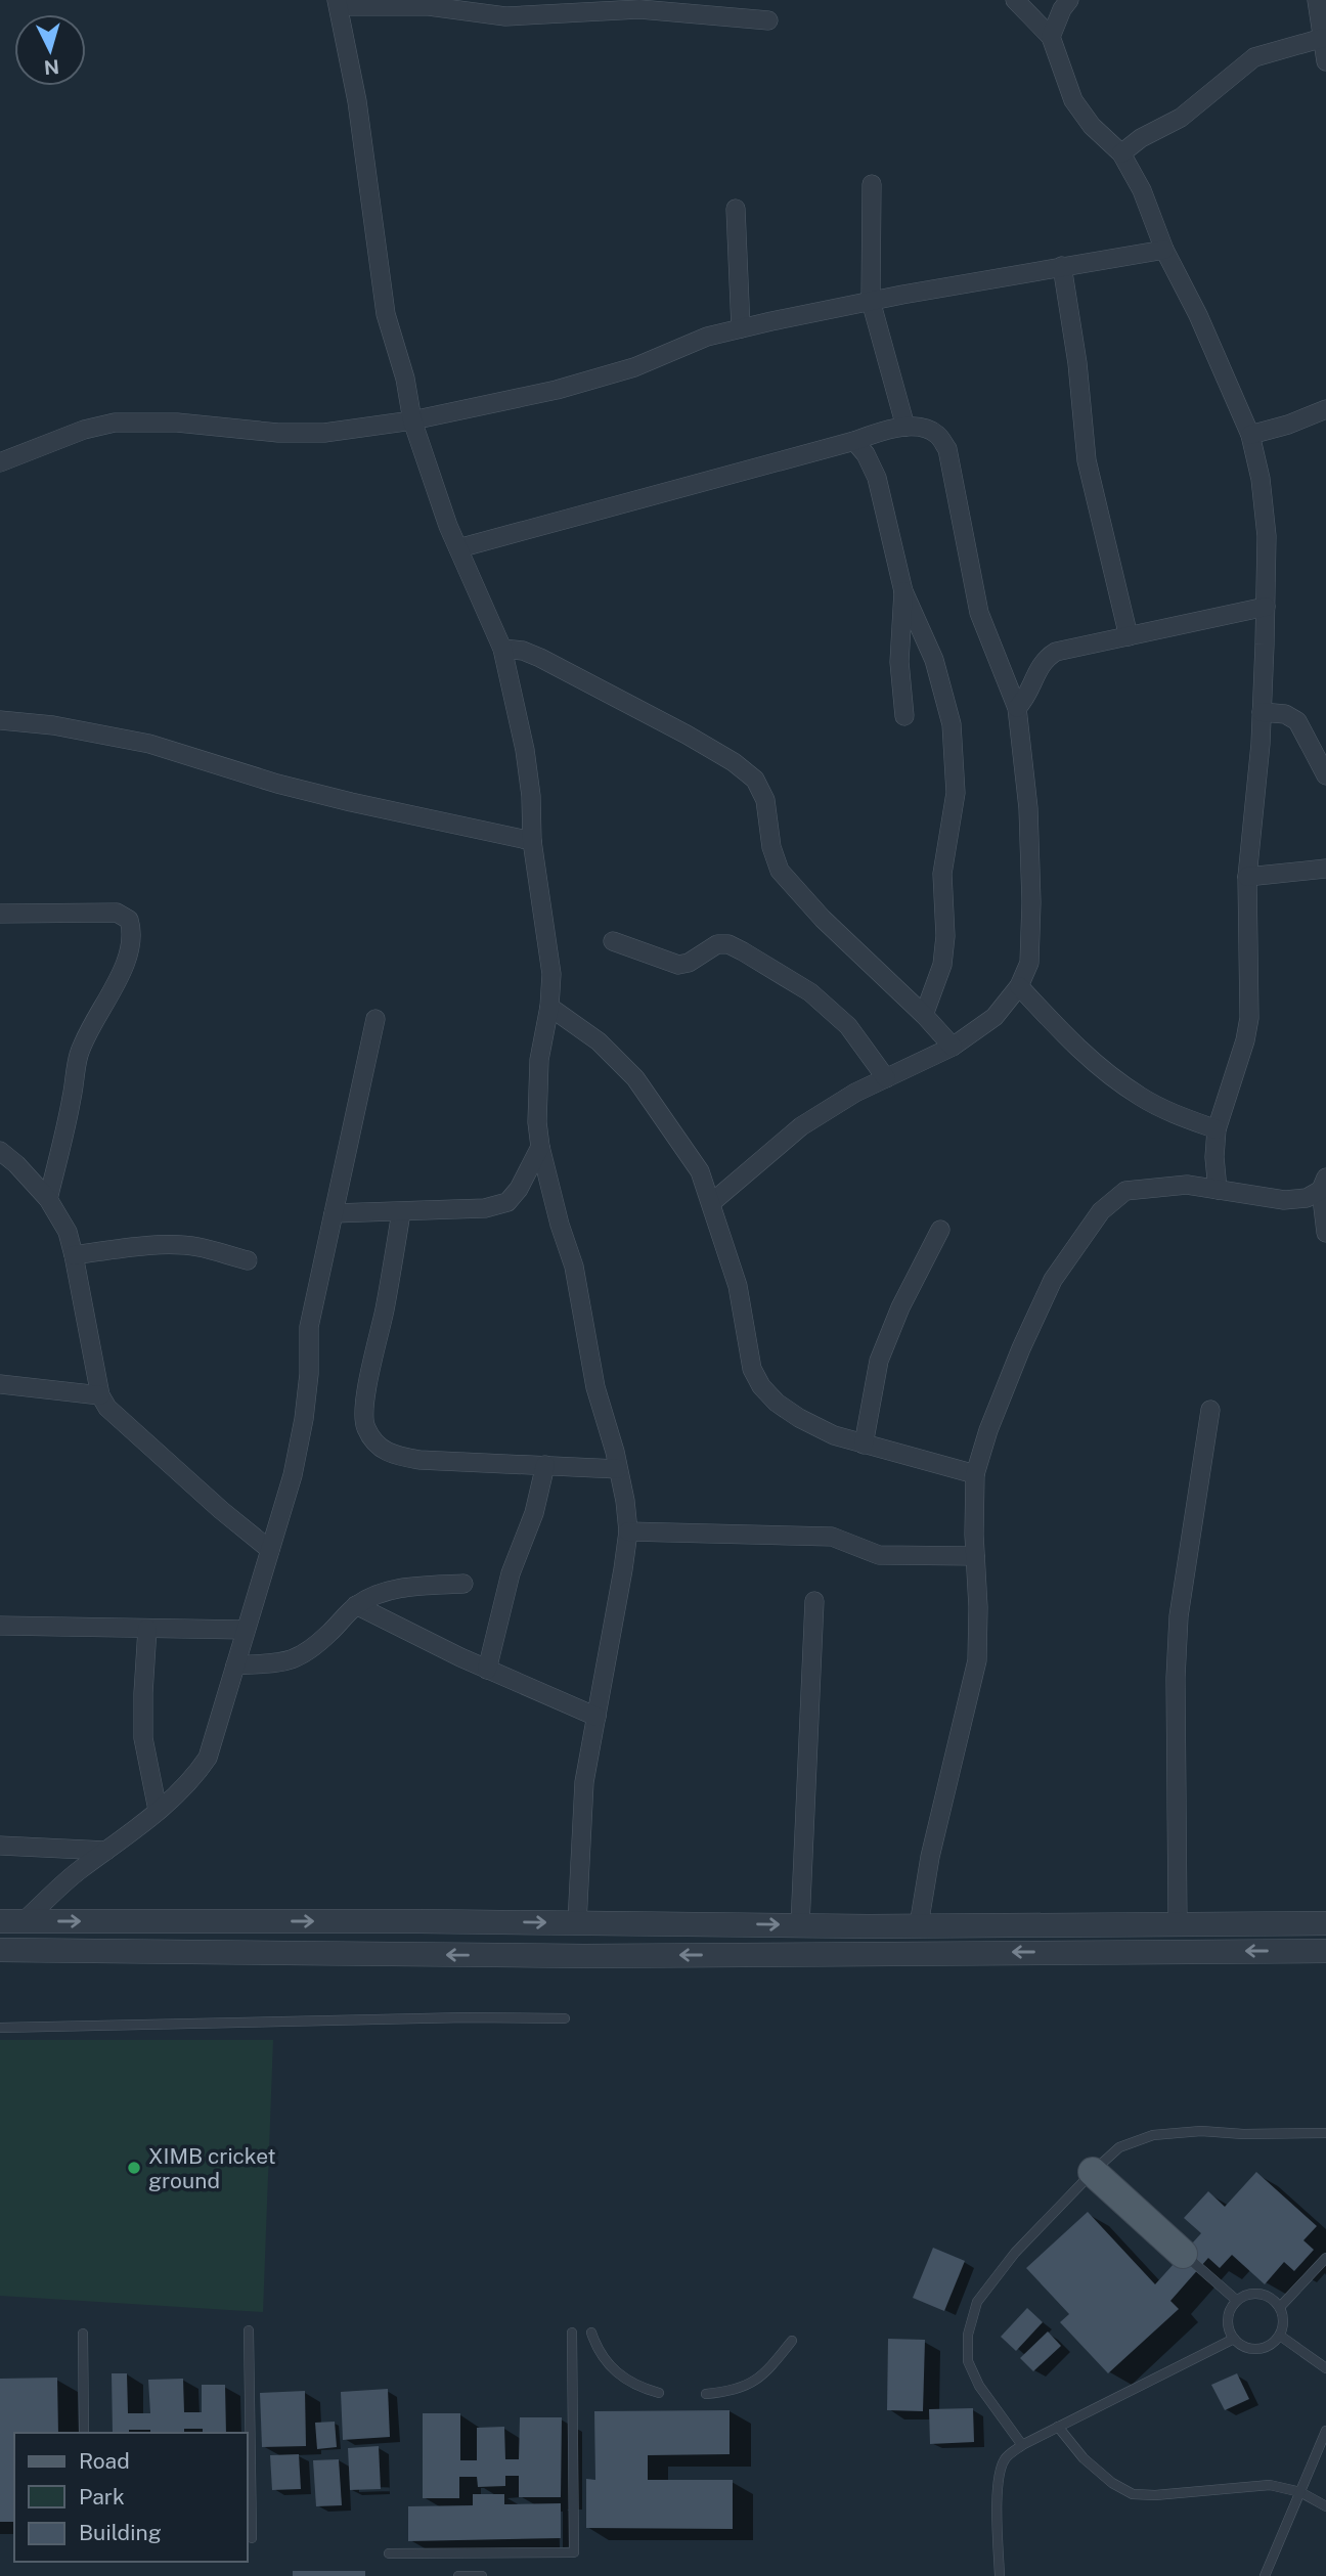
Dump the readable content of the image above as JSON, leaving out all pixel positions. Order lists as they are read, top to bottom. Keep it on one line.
{"places":["XIMB cricket ground"],"legend":["Road","Park","Building"],"north":"bottom"}
